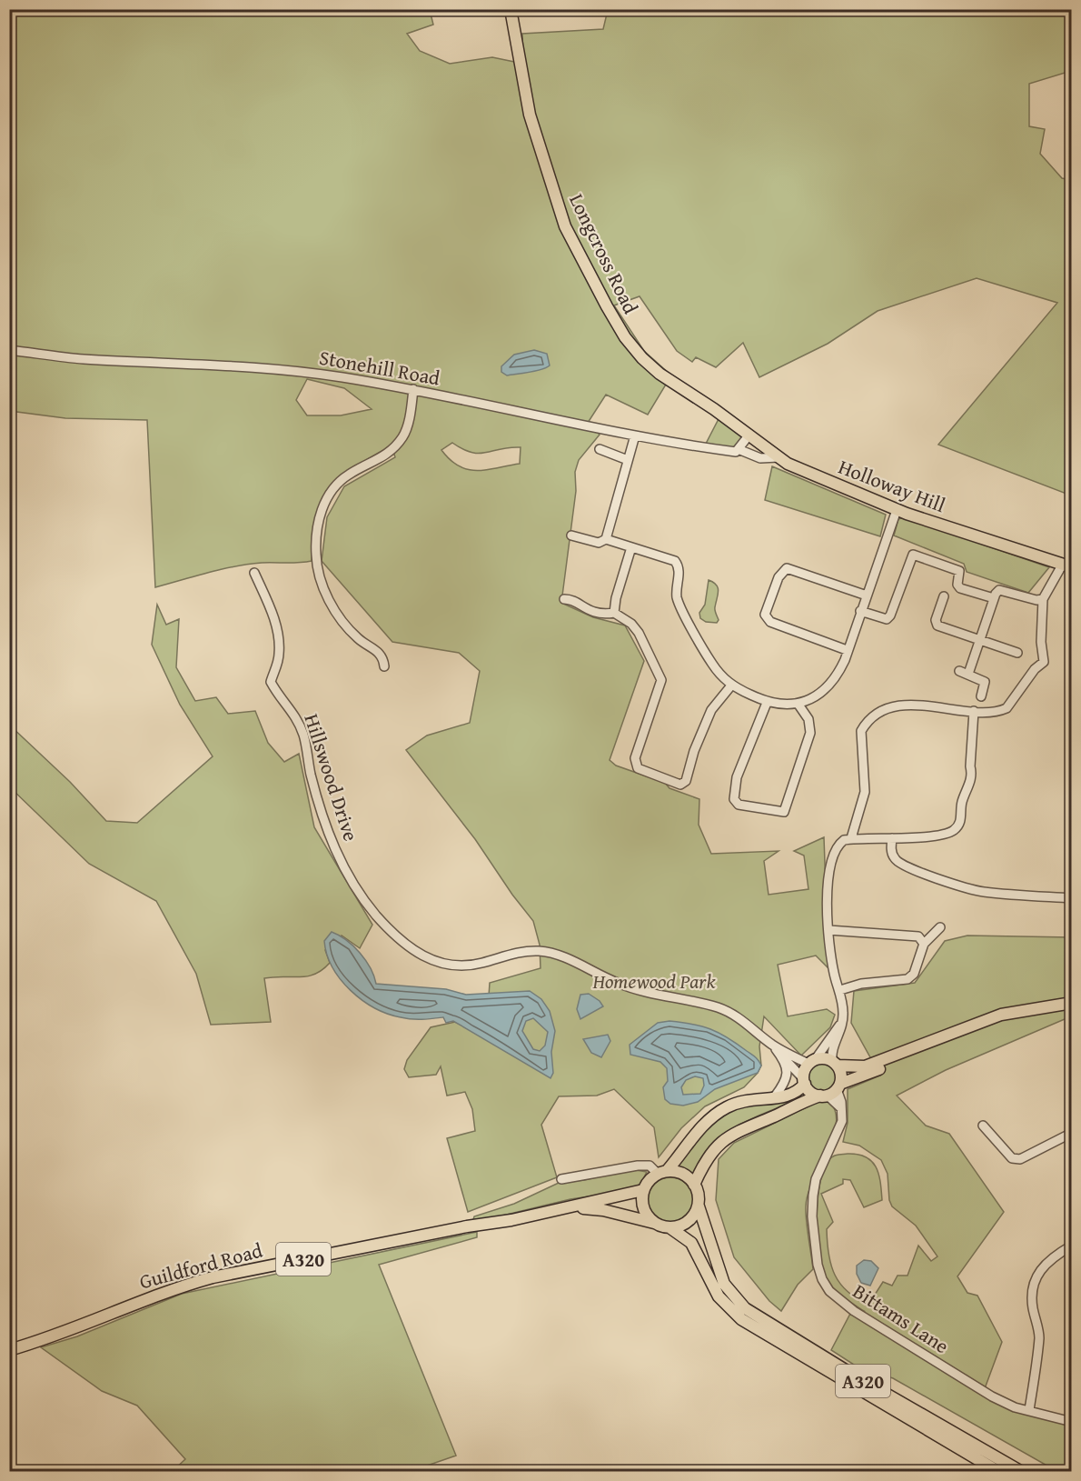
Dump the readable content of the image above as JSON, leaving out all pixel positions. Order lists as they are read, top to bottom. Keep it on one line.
{"streets":{"main road":["Longcross Road","Holloway Hill","A320","Guildford Road"],"street":["Stonehill Road","Hillswood Drive","Bittams Lane"]},"crossings":[["Longcross Road","Holloway Hill"],["Stonehill Road","Holloway Hill"],["Hillswood Drive","Bittams Lane"],["A320","Guildford Road"]],"parks":["Homewood Park"]}
